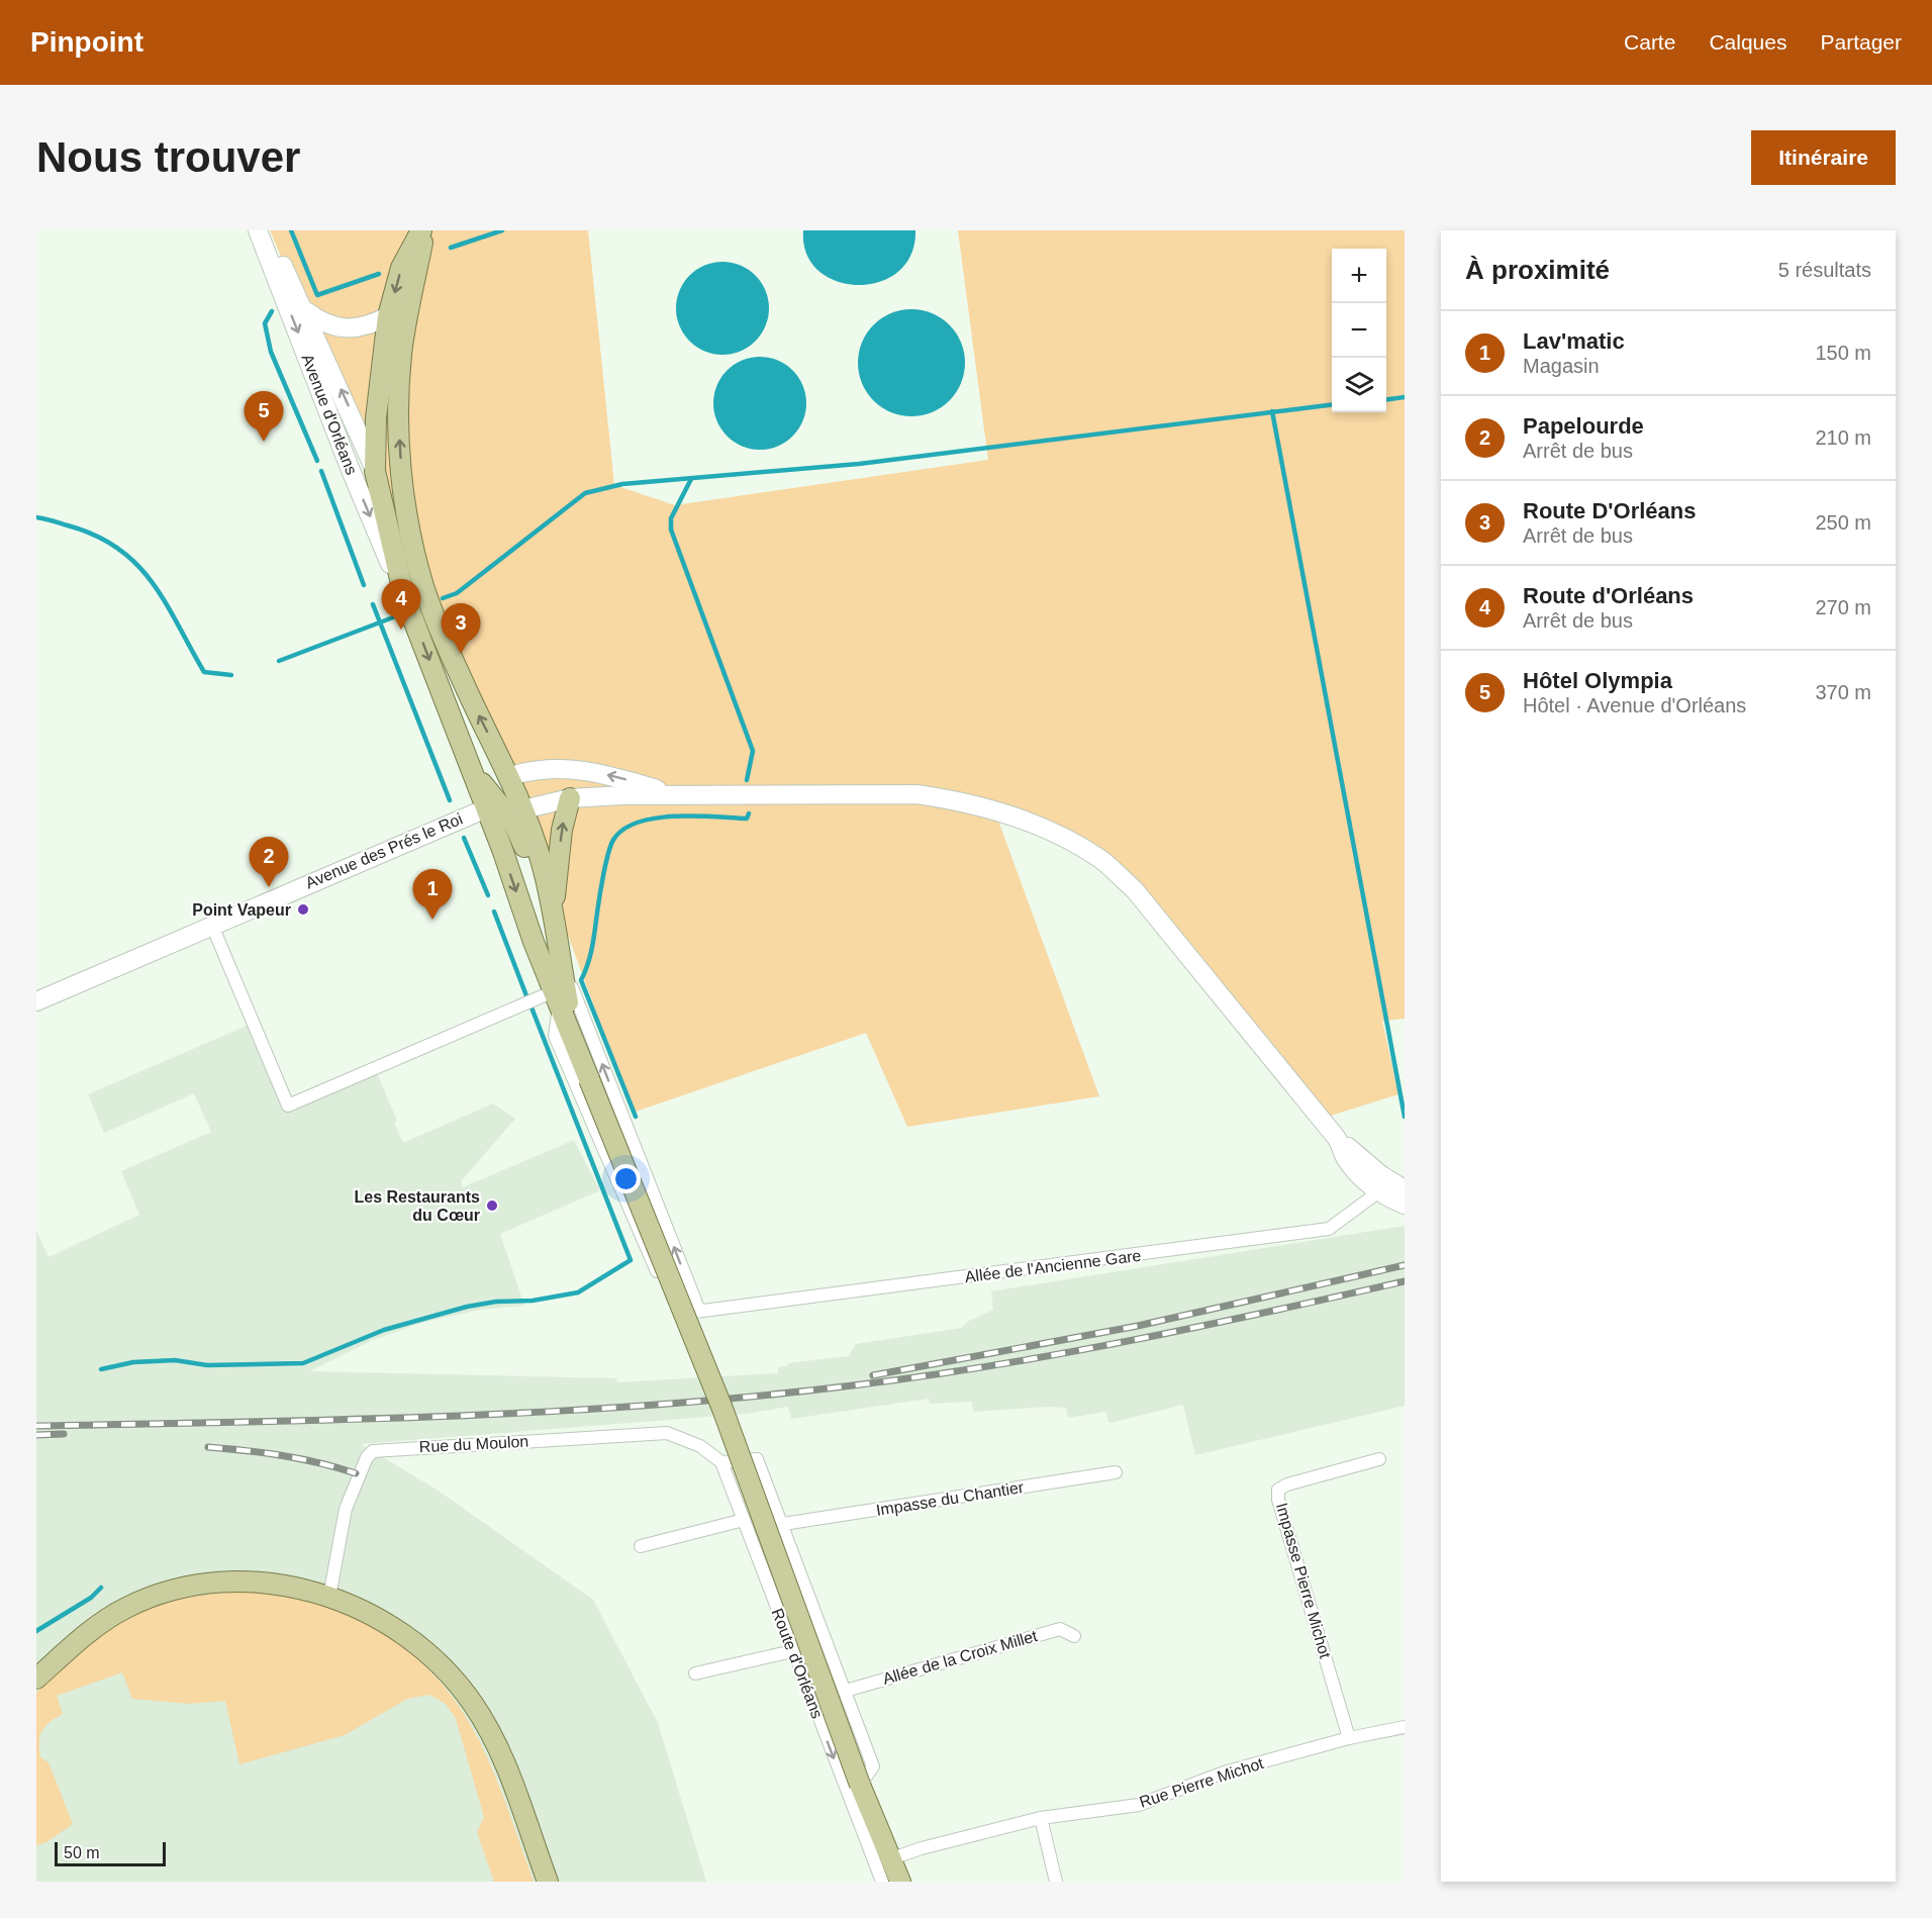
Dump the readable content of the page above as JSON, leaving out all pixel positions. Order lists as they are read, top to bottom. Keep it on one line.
{"streets":{"main road":["Avenue d'Orléans","Avenue des Prés le Roi","Route d'Orléans"],"street":["Allée de l'Ancienne Gare","Rue du Moulon","Impasse du Chantier","Impasse Pierre Michot","Allée de la Croix Millet","Rue Pierre Michot"]},"crossings":[["Avenue des Prés le Roi","Route d'Orléans"],["Allée de l'Ancienne Gare","Route d'Orléans"],["Rue du Moulon","Route d'Orléans"],["Impasse Pierre Michot","Rue Pierre Michot"],["Route d'Orléans","Rue Pierre Michot"]],"places":["Point Vapeur","Les Restaurants du Cœur"],"scale_bar":"50 m","page":{"header":"Pinpoint","nav":["Carte","Calques","Partager"],"buttons":"Itinéraire","title":"Nous trouver","heading":["À proximité","5 résultats"],"map_buttons":["+","−"],"list":[{"mark":"1","name":"Lav'matic","note":"Magasin","value":"150 m"},{"mark":"2","name":"Papelourde","note":"Arrêt de bus","value":"210 m"},{"mark":"3","name":"Route D'Orléans","note":"Arrêt de bus","value":"250 m"},{"mark":"4","name":"Route d'Orléans","note":"Arrêt de bus","value":"270 m"},{"mark":"5","name":"Hôtel Olympia","note":"Hôtel · Avenue d'Orléans","value":"370 m"}],"pins":["5","4","3","2","1"],"scale":"50 m"}}
